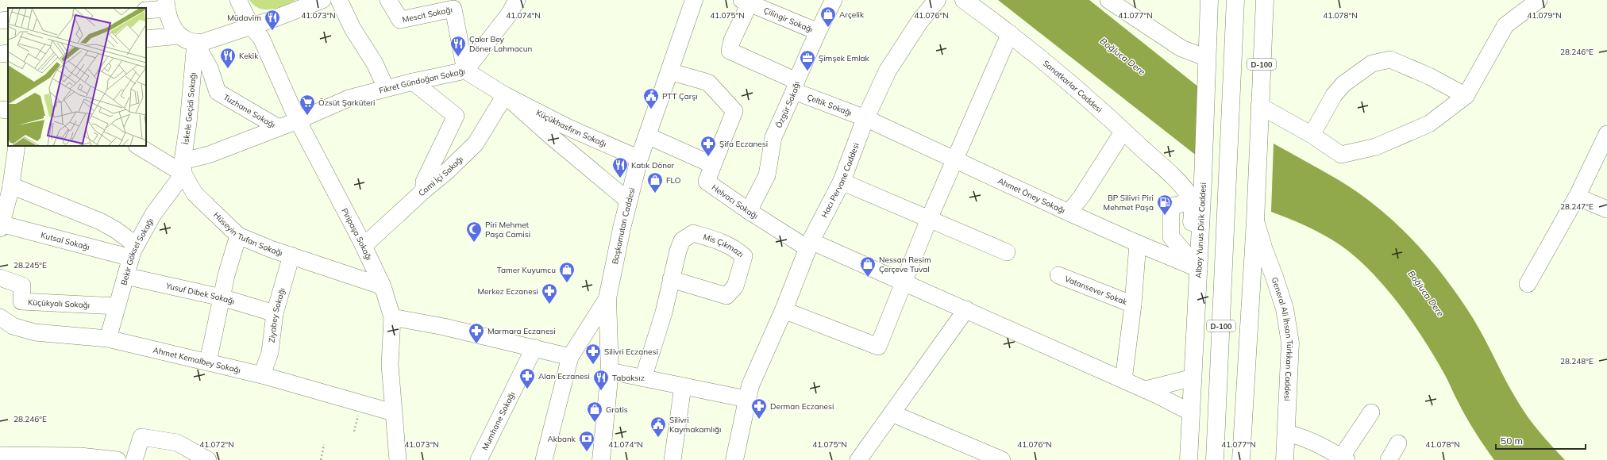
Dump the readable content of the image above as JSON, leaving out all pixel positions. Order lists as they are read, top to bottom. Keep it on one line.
{"streets":{"main road":["D-100","Sanatkarlar Caddesi","Hacı Pervane Caddesi","Başkomutan Caddesi","Albay Yunus Dirik Caddesi","General Ali İhsan Türkkan Caddesi"],"street":["Mescit Sokağı","Çilingir Sokağı","Fikret Gündoğan Sokağı","Özgür Sokağı","Çeltik Sokağı","İskele Geçidi Sokağı","Tuzhane Sokağı","Küçükhasfırın Sokağı","Cami İçi Sokağı","Ahmet Öney Sokağı","Helvacı Sokağı","Hüseyin Tufan Sokağı","Piripaşa Sokağı","Kutsal Sokağı","Mis Çıkmazı","Bekir Göksel Sokağı","Vatansever Sokak","Yusuf Dibek Sokağı","Küçükyalı Sokağı","Ziyabey Sokağı","Ahmet Kemalbey Sokağı","Mumhane Sokağı"]},"crossings":[["Mescit Sokağı","Fikret Gündoğan Sokağı"],["Çilingir Sokağı","Özgür Sokağı"],["Çilingir Sokağı","Çeltik Sokağı"],["D-100","General Ali İhsan Türkkan Caddesi"],["Fikret Gündoğan Sokağı","İskele Geçidi Sokağı"],["Fikret Gündoğan Sokağı","Tuzhane Sokağı"],["Fikret Gündoğan Sokağı","Küçükhasfırın Sokağı"],["Fikret Gündoğan Sokağı","Cami İçi Sokağı"],["Fikret Gündoğan Sokağı","Başkomutan Caddesi"],["Fikret Gündoğan Sokağı","Hüseyin Tufan Sokağı"],["Fikret Gündoğan Sokağı","Piripaşa Sokağı"],["Fikret Gündoğan Sokağı","Bekir Göksel Sokağı"],["Sanatkarlar Caddesi","Ahmet Öney Sokağı"],["Sanatkarlar Caddesi","Albay Yunus Dirik Caddesi"],["Özgür Sokağı","Çeltik Sokağı"],["Özgür Sokağı","Helvacı Sokağı"],["Çeltik Sokağı","Hacı Pervane Caddesi"],["Çeltik Sokağı","Ahmet Öney Sokağı"],["İskele Geçidi Sokağı","Tuzhane Sokağı"],["İskele Geçidi Sokağı","Hüseyin Tufan Sokağı"],["İskele Geçidi Sokağı","Bekir Göksel Sokağı"],["Küçükhasfırın Sokağı","Cami İçi Sokağı"],["Küçükhasfırın Sokağı","Başkomutan Caddesi"],["Cami İçi Sokağı","Piripaşa Sokağı"],["Hacı Pervane Caddesi","Ahmet Öney Sokağı"],["Hacı Pervane Caddesi","Helvacı Sokağı"],["Ahmet Öney Sokağı","Albay Yunus Dirik Caddesi"],["Helvacı Sokağı","Albay Yunus Dirik Caddesi"],["Hüseyin Tufan Sokağı","Piripaşa Sokağı"],["Hüseyin Tufan Sokağı","Bekir Göksel Sokağı"],["Hüseyin Tufan Sokağı","Ziyabey Sokağı"],["Piripaşa Sokağı","Ahmet Kemalbey Sokağı"],["Kutsal Sokağı","Bekir Göksel Sokağı"],["Bekir Göksel Sokağı","Yusuf Dibek Sokağı"],["Bekir Göksel Sokağı","Küçükyalı Sokağı"],["Bekir Göksel Sokağı","Ahmet Kemalbey Sokağı"],["Yusuf Dibek Sokağı","Ziyabey Sokağı"],["Ziyabey Sokağı","Ahmet Kemalbey Sokağı"]],"water":["Boğluca Dere"],"places":{"shop":["Arçelik","FLO","Nessan Resim Çerçeve Tuval","Tamer Kuyumcu","Gratis"],"restaurant":["Müdavim","Çakır Bey Döner Lahmacun","Kekik","Katık Döner","Tabaksız"],"office":["Şimşek Emlak"],"public building":["PTT Çarşı","Silivri Kaymakamlığı"],"supermarket":["Özsüt Şarküteri"],"pharmacy":["Şifa Eczanesi","Merkez Eczanesi","Marmara Eczanesi","Silivri Eczanesi","Alan Eczanesi","Derman Eczanesi"],"fuel station":["BP Silivri Piri Mehmet Paşa"],"mosque":["Piri Mehmet Paşa Camisi"],"bank":["Akbank"]},"scale_bar":"50 m","coordinates":["41.073°N","41.074°N","41.075°N","41.076°N","41.077°N","41.078°N","41.079°N","28.246°E","28.247°E","28.245°E","28.248°E","41.072°N"]}
